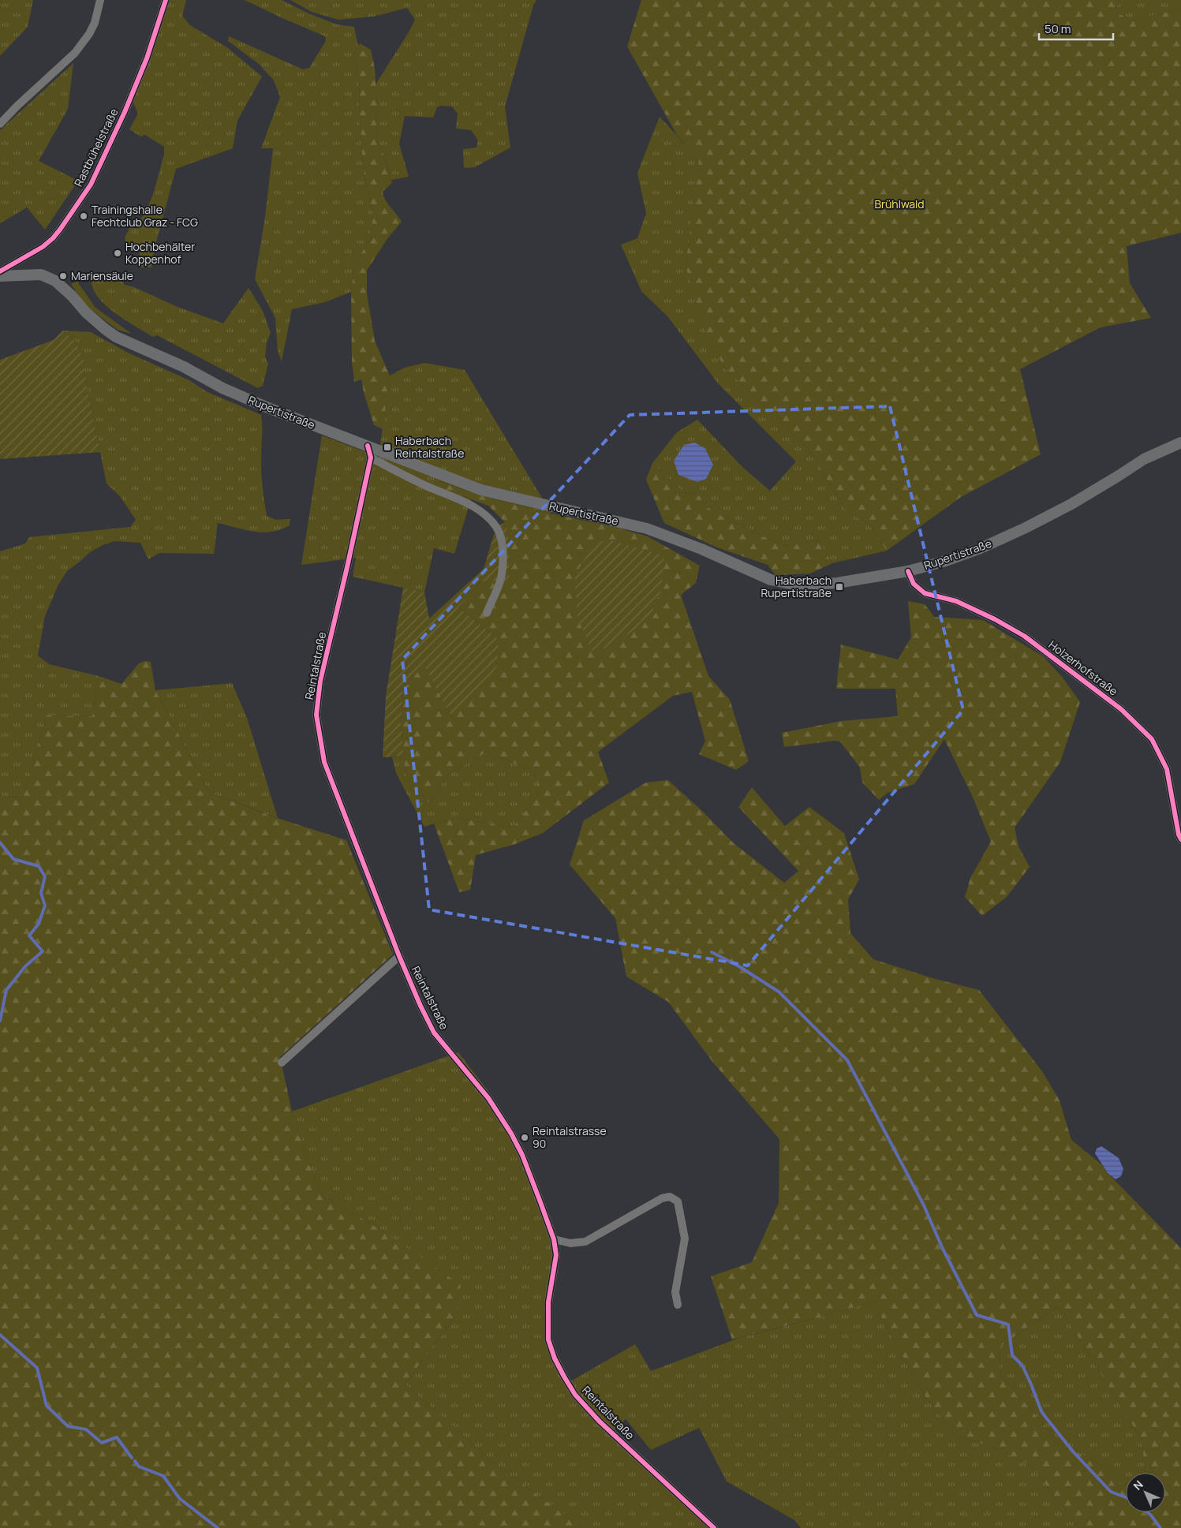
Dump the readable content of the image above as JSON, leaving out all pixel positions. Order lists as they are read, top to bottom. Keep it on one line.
{"streets":{"main road":["Rupertistraße"],"street":["Rastbühelstraße","Reintalstraße","Holzerhofstraße"]},"crossings":[["Rupertistraße","Reintalstraße"],["Rupertistraße","Holzerhofstraße"]],"parks":["Brühlwald"],"places":{"other":["Trainingshalle Fechtclub Graz - FCG","Hochbehälter Koppenhof","Mariensäule","Reintalstrasse 90"],"transit":["Haberbach Reintalstraße","Haberbach Rupertistraße"]},"scale_bar":"50 m","north":"top left"}
